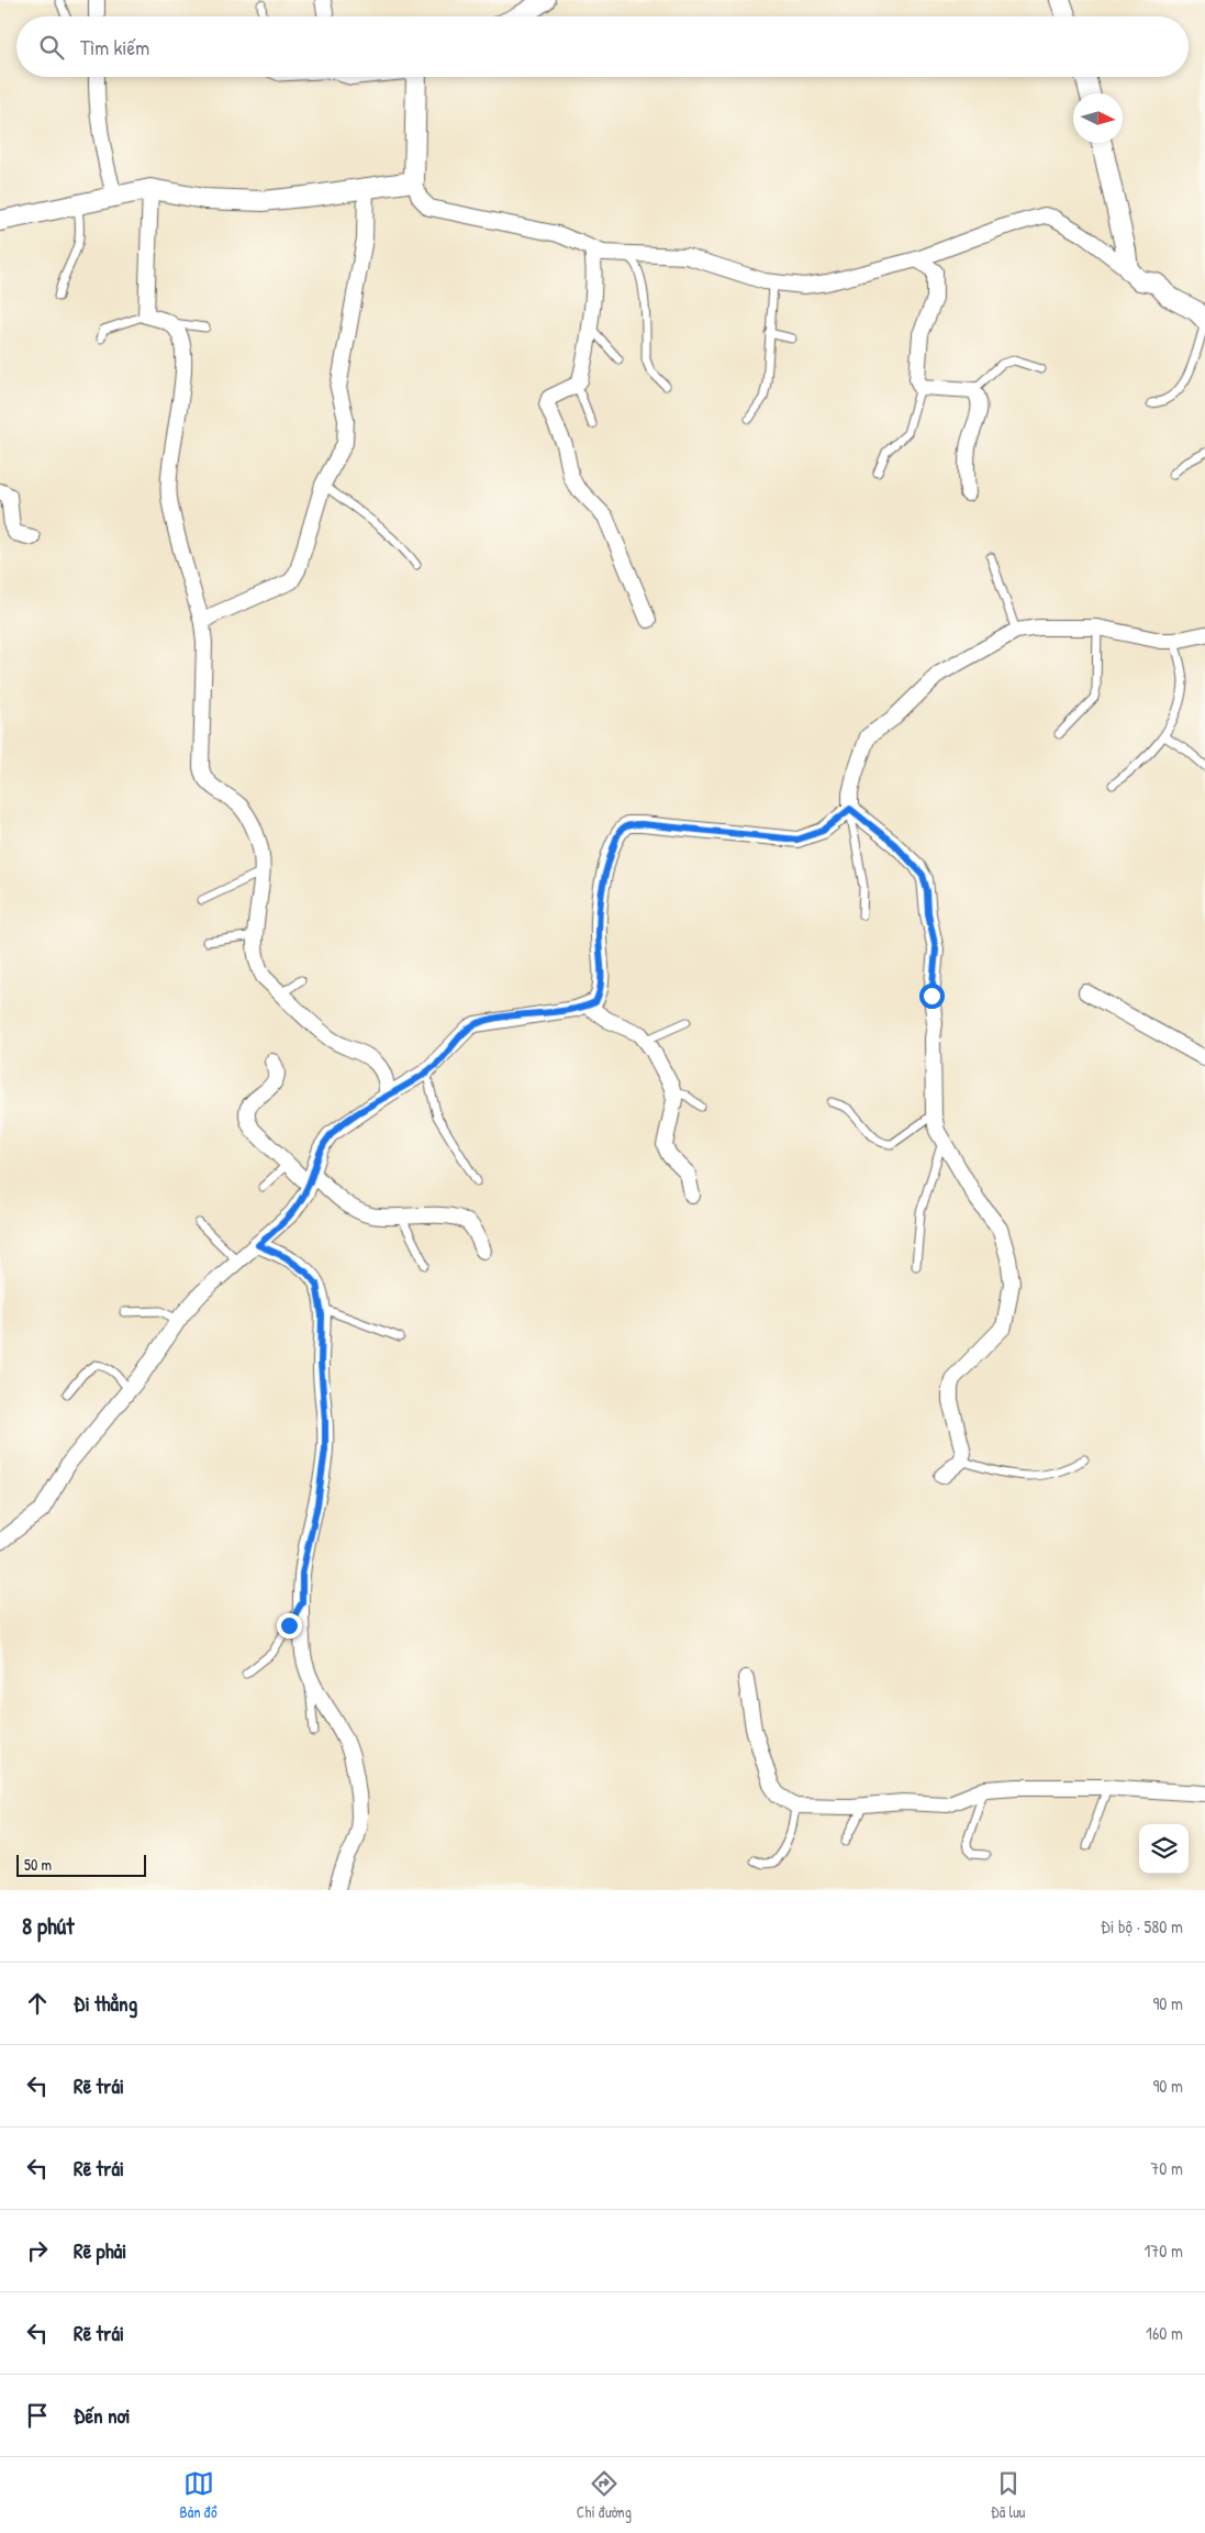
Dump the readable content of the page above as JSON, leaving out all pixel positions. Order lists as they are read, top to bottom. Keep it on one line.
{"scale_bar":"50 m","north":"right","page":{"search":"Tìm kiếm","scale":"50 m","heading":["8 phút","Đi bộ · 580 m"],"list":[["Đi thẳng","90 m"],["Rẽ trái","90 m"],["Rẽ trái","70 m"],["Rẽ phải","170 m"],["Rẽ trái","160 m"],"Đến nơi"],"nav":["Bản đồ","Chỉ đường","Đã lưu"]}}
